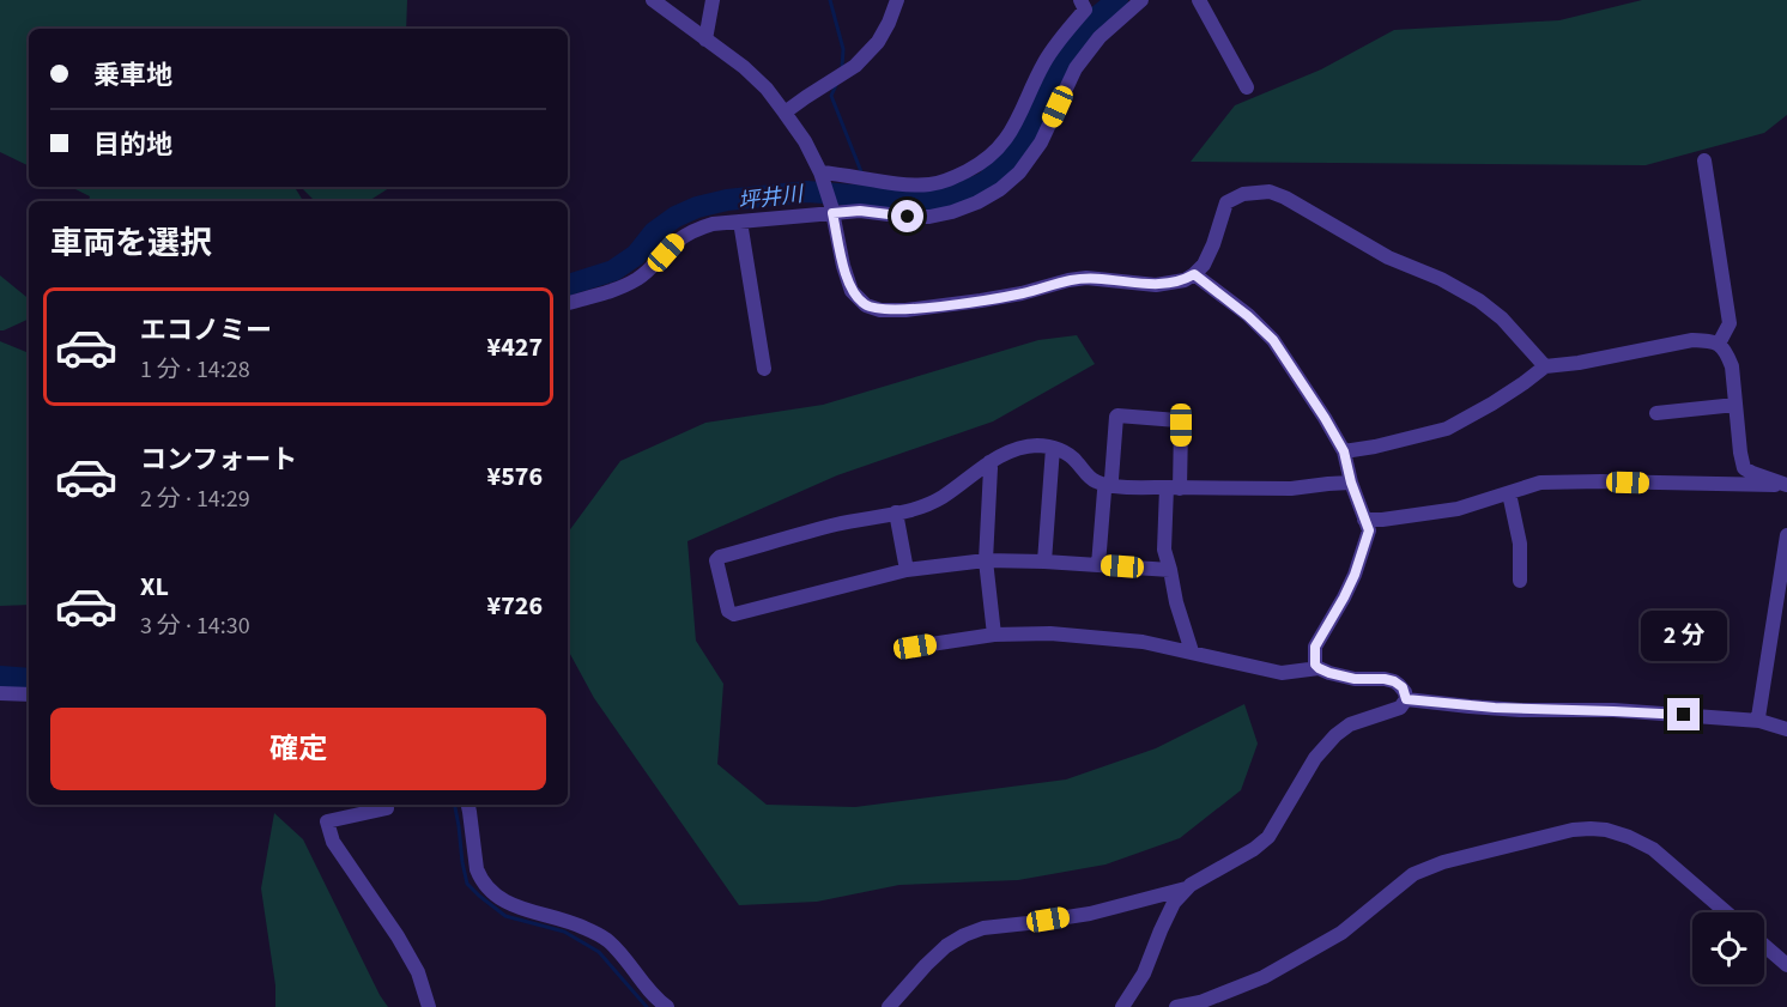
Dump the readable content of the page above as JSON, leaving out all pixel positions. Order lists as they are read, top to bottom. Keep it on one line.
{"water":["坪井川"],"page":{"banner":["乗車地","目的地"],"heading":"車両を選択","list":[{"name":"エコノミー","note":"1 分 · 14:28","value":"¥427"},{"name":"コンフォート","note":"2 分 · 14:29","value":"¥576"},{"name":"XL","note":"3 分 · 14:30","value":"¥726"}],"bubble":"2 分","buttons":"確定"}}
